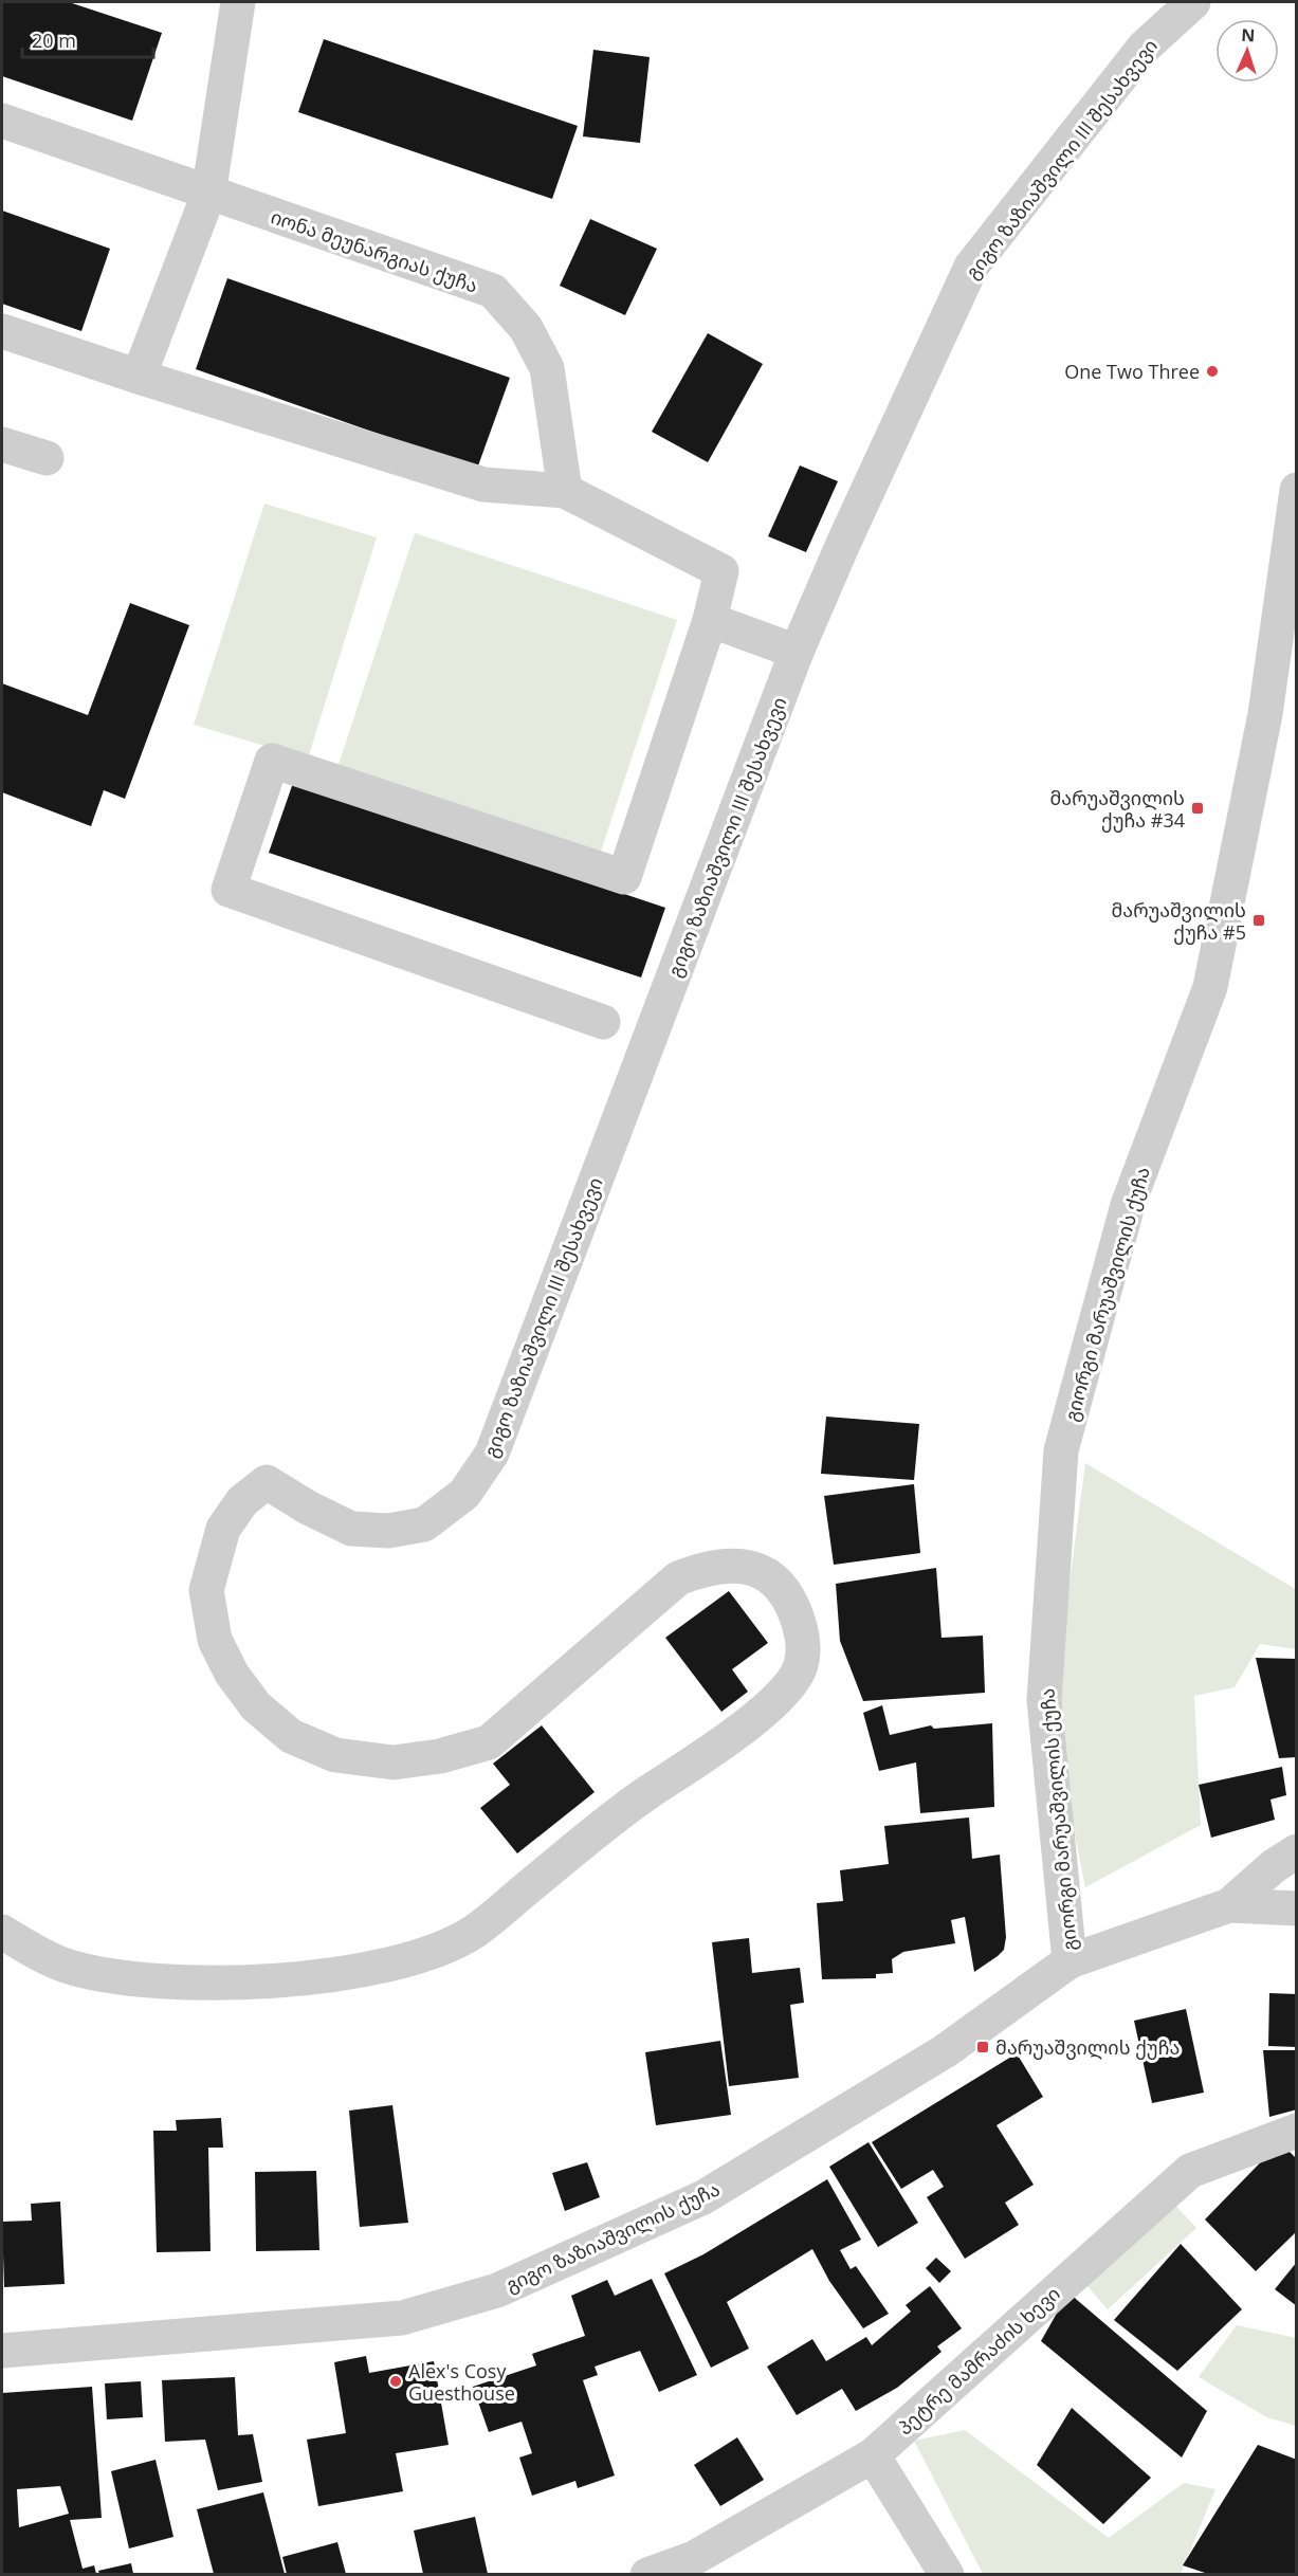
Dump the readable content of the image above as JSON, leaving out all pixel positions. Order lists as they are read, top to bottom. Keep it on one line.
{"streets":{"street":["გიგო ზაზიაშვილი III შესახვევი","იონა მეუნარგიას ქუჩა","გიორგი მარუაშვილის ქუჩა","გიგო ზაზიაშვილის ქუჩა","პეტრე მამრაძის ხევი"]},"crossings":[["გიორგი მარუაშვილის ქუჩა","გიგო ზაზიაშვილის ქუჩა"]],"places":{"other":["One Two Three","Alex's Cosy Guesthouse"],"transit":["მარუაშვილის ქუჩა #34","მარუაშვილის ქუჩა #5","მარუაშვილის ქუჩა"]},"scale_bar":"20 m","north":"top"}
